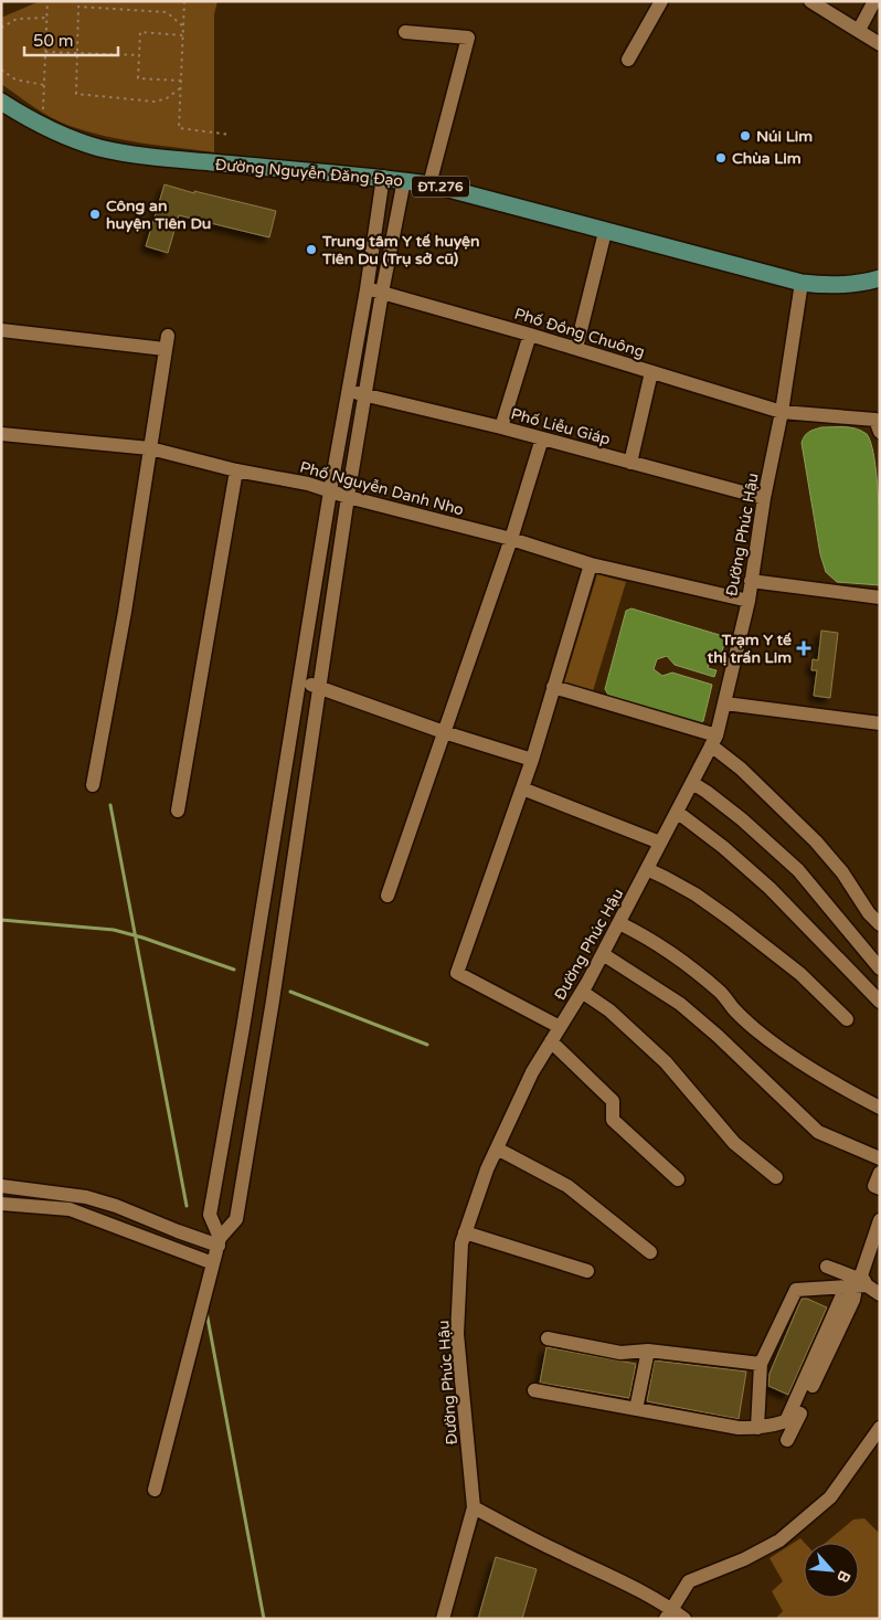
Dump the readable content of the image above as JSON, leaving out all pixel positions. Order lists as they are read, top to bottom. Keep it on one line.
{"streets":{"main road":["Đường Nguyễn Đăng Đạo","ĐT.276"],"street":["Phố Đồng Chuông","Phố Liễu Giáp","Phố Nguyễn Danh Nho","Đường Phúc Hậu"]},"crossings":[["Đường Nguyễn Đăng Đạo","Đường Phúc Hậu"],["Phố Đồng Chuông","Đường Phúc Hậu"],["Phố Liễu Giáp","Đường Phúc Hậu"],["Phố Nguyễn Danh Nho","Đường Phúc Hậu"]],"places":{"other":["Núi Lim","Chùa Lim","Công an huyện Tiên Du","Trung tâm Y tế huyện Tiên Du (Trụ sở cũ)"],"health":["Trạm Y tế thị trấn Lim"]},"scale_bar":"50 m","north":"bottom right"}
